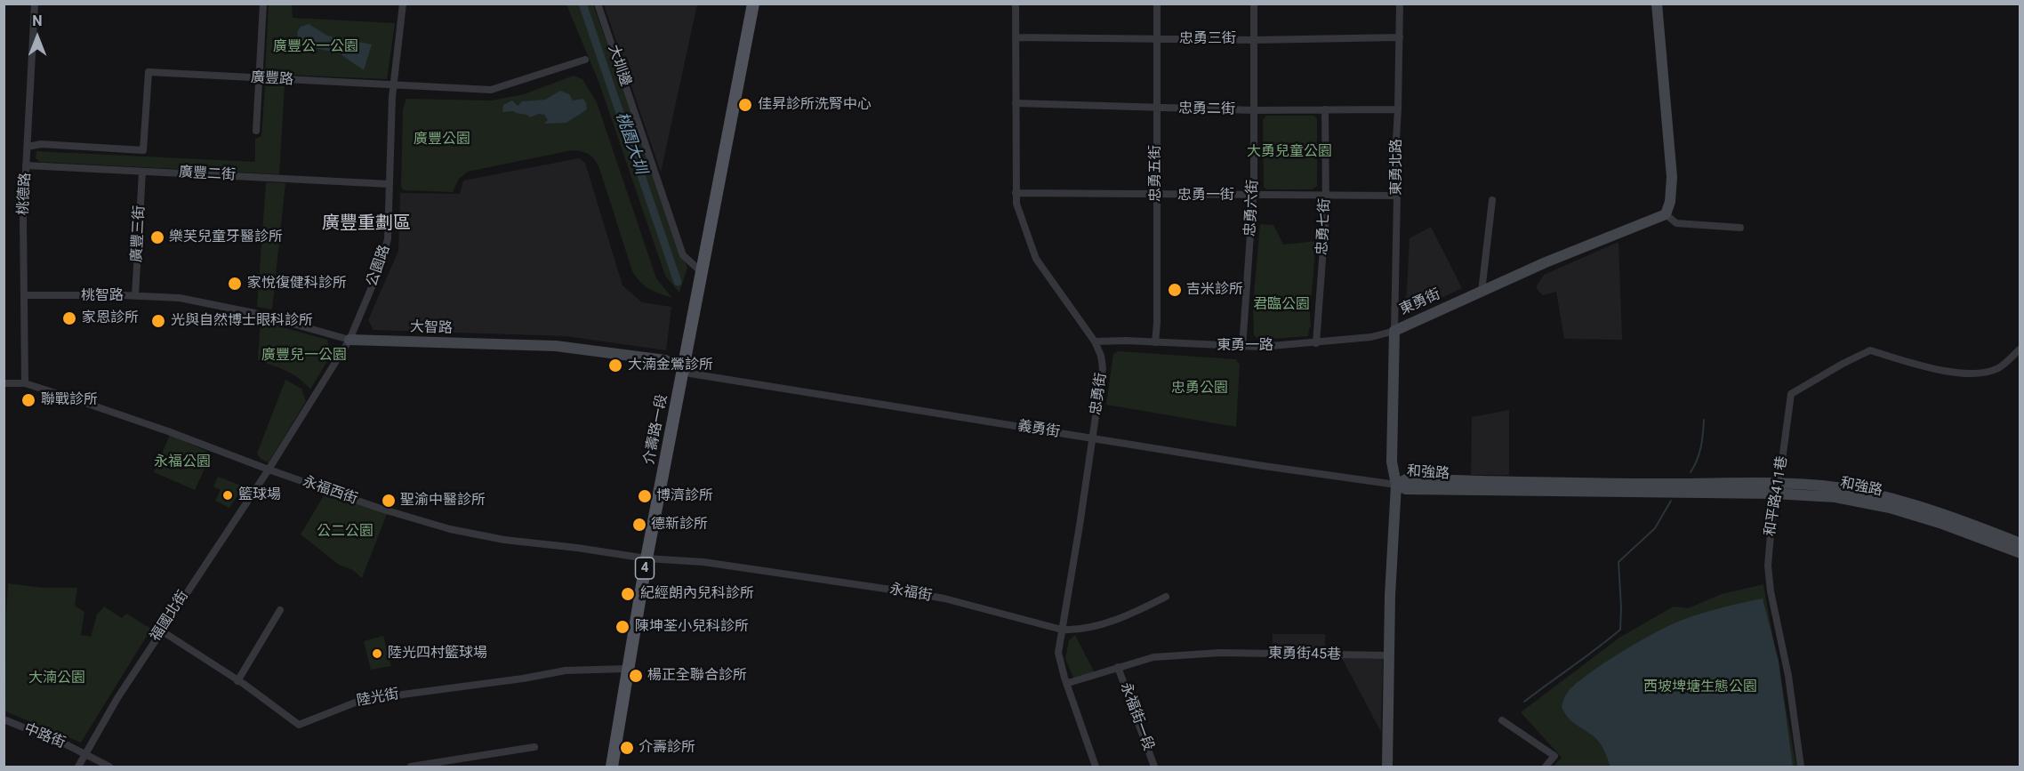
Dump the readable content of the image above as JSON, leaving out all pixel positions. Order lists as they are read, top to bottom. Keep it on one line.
{"streets":{"main road":["介壽路一段","4"],"street":["忠勇三街","大圳邊","廣豐路","忠勇二街","東勇北路","忠勇五街","廣豐二街","桃德路","忠勇一街","忠勇六街","忠勇七街","廣豐三街","公園路","桃智路","東勇街","大智路","東勇一路","忠勇街","義勇街","和強路","永福西街","和平路411巷","永福街","福國北街","東勇街45巷","陸光街","永福街一段","中路街"]},"crossings":[["忠勇三街","東勇北路"],["忠勇三街","忠勇五街"],["忠勇三街","忠勇六街"],["忠勇三街","忠勇街"],["大圳邊","介壽路一段"],["廣豐路","桃德路"],["廣豐路","公園路"],["忠勇二街","東勇北路"],["忠勇二街","忠勇五街"],["忠勇二街","忠勇六街"],["忠勇二街","忠勇七街"],["忠勇二街","忠勇街"],["東勇北路","忠勇一街"],["東勇北路","東勇街"],["東勇北路","東勇一路"],["忠勇五街","忠勇一街"],["忠勇五街","東勇一路"],["廣豐二街","桃德路"],["廣豐二街","廣豐三街"],["廣豐二街","公園路"],["桃德路","桃智路"],["桃德路","永福西街"],["忠勇一街","忠勇六街"],["忠勇一街","忠勇七街"],["忠勇一街","忠勇街"],["忠勇六街","東勇一路"],["忠勇七街","東勇一路"],["廣豐三街","桃智路"],["公園路","大智路"],["公園路","永福西街"],["公園路","福國北街"],["桃智路","大智路"],["東勇街","東勇一路"],["東勇街","義勇街"],["東勇街","和強路"],["東勇街","東勇街45巷"],["大智路","介壽路一段"],["大智路","義勇街"],["東勇一路","忠勇街"],["忠勇街","義勇街"],["忠勇街","永福街"],["忠勇街","東勇街45巷"],["介壽路一段","義勇街"],["介壽路一段","永福西街"],["介壽路一段","永福街"],["介壽路一段","陸光街"],["義勇街","和強路"],["和強路","和平路411巷"],["永福西街","永福街"],["永福西街","福國北街"],["福國北街","陸光街"],["福國北街","中路街"],["東勇街45巷","永福街一段"]],"districts":["廣豐重劃區"],"water":["桃園大圳"],"parks":["廣豐公一公園","廣豐公園","大勇兒童公園","君臨公園","廣豐兒一公園","忠勇公園","永福公園","公二公園","大湳公園","西坡埤塘生態公園"],"places":["佳昇診所洗腎中心","樂芙兒童牙醫診所","家悅復健科診所","吉米診所","家恩診所","光與自然博士眼科診所","大湳金鶯診所","聯戰診所","籃球場","博濟診所","聖渝中醫診所","德新診所","紀經朗內兒科診所","陳坤荃小兒科診所","陸光四村籃球場","楊正全聯合診所","介壽診所"],"north":"top"}
